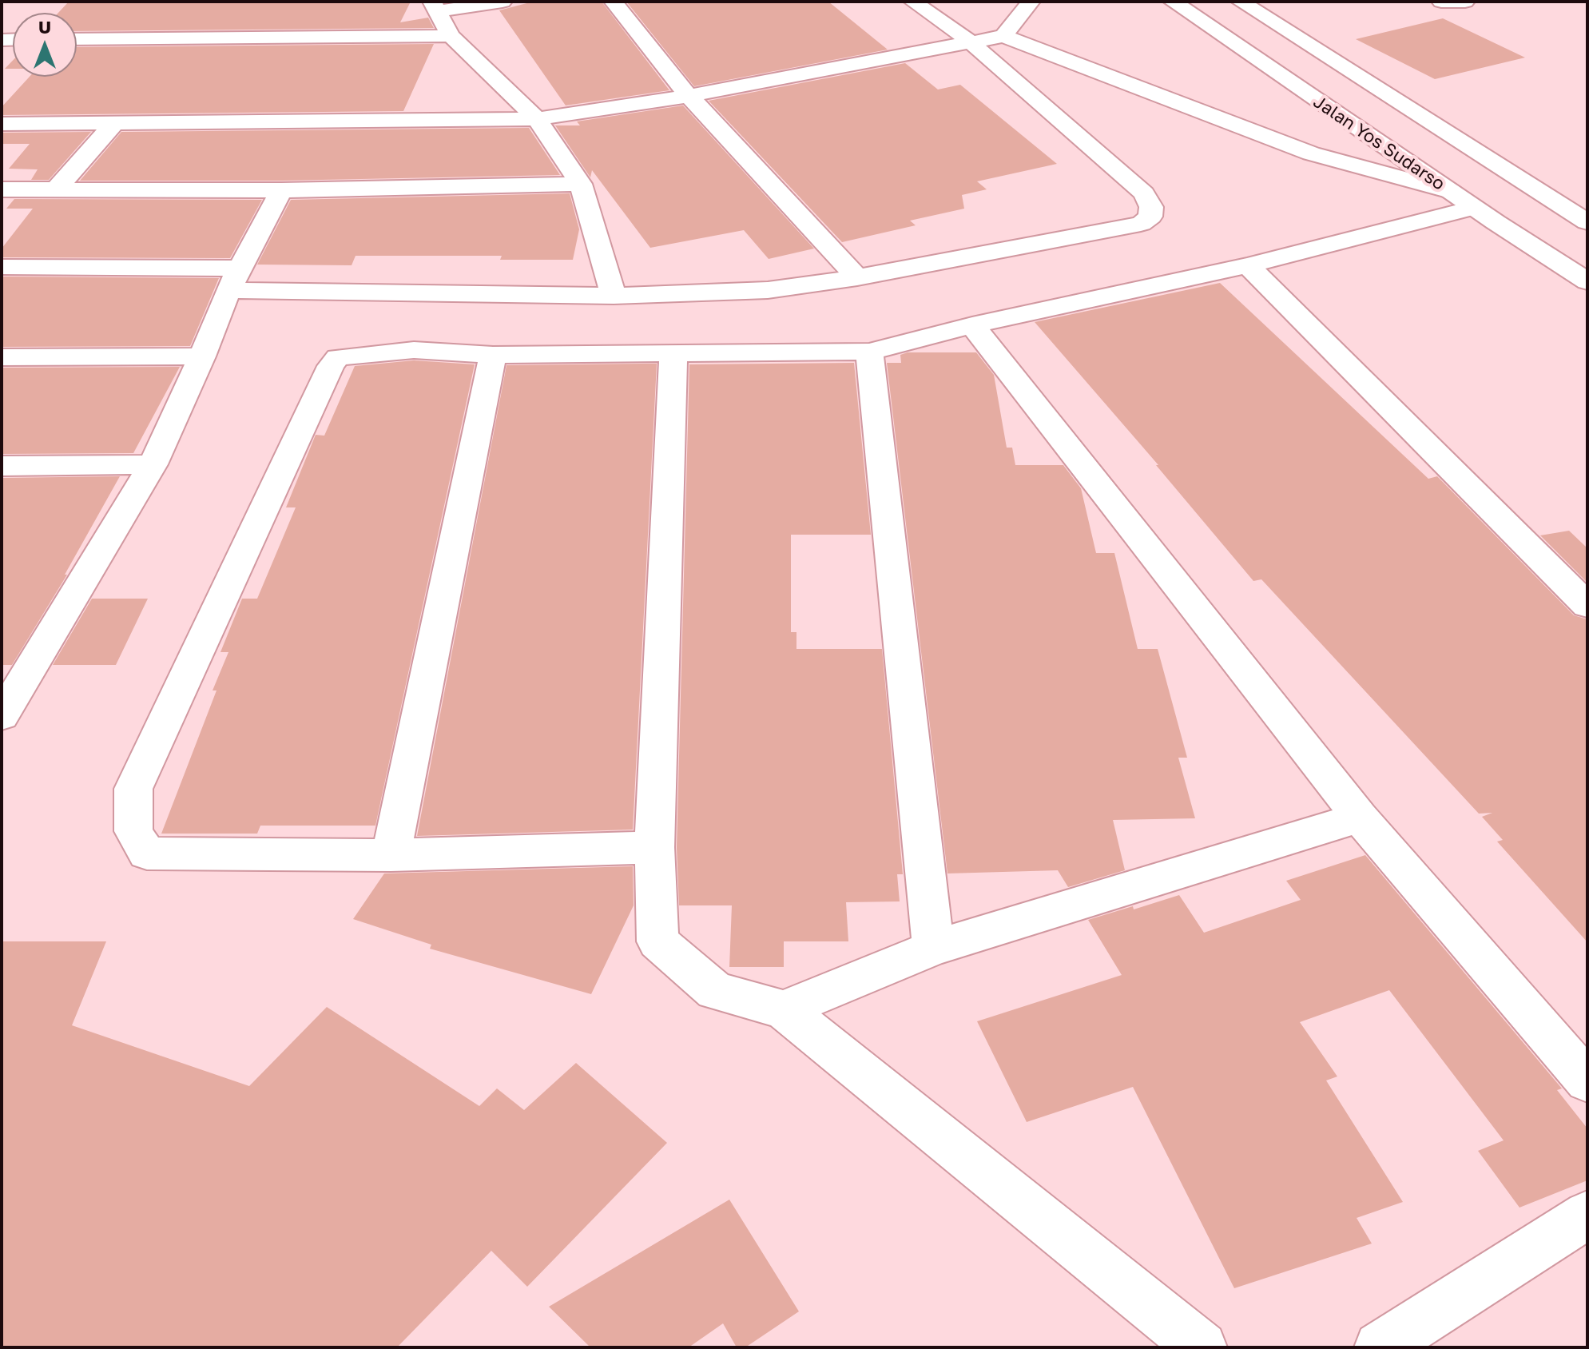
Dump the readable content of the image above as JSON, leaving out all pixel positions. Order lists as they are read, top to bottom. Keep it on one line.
{"streets":{"street":["Jalan Yos Sudarso"]},"north":"top"}
